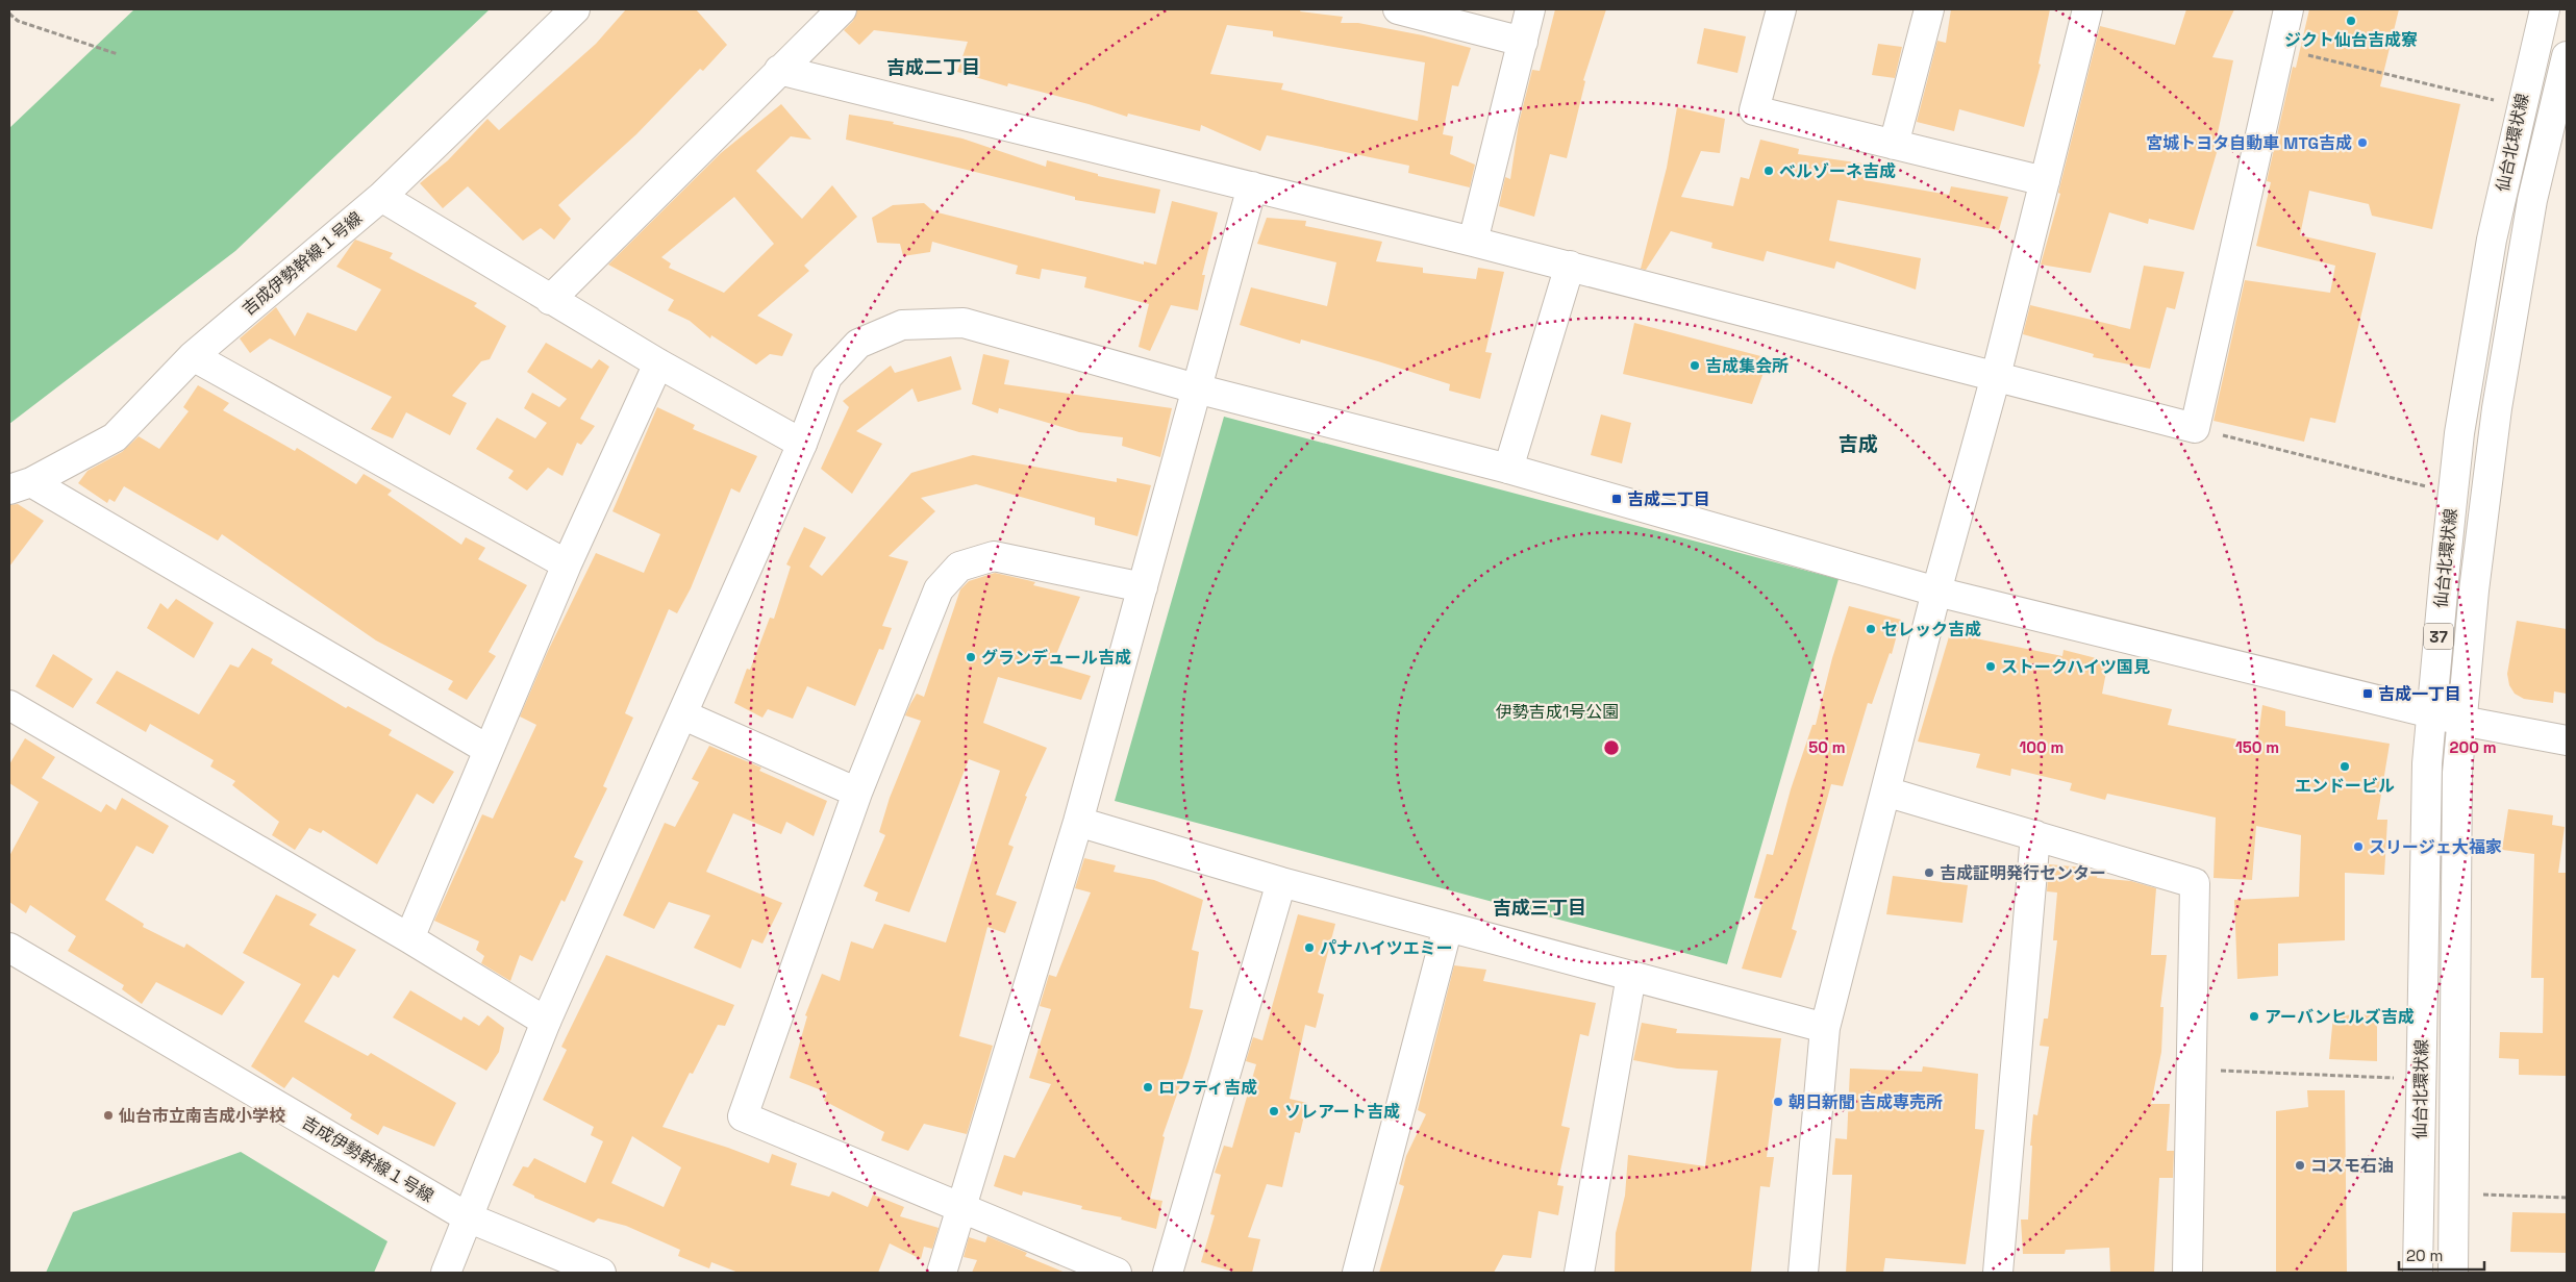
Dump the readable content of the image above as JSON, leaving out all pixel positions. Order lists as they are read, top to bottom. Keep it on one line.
{"streets":{"street":["仙台北環状線","吉成伊勢幹線１号線","37"]},"districts":["吉成二丁目","吉成","吉成三丁目"],"parks":["伊勢吉成1号公園"],"places":{"other":["ジクト仙台吉成寮","宮城トヨタ自動車 MTG吉成","ベルゾーネ吉成","吉成集会所","セレック吉成","グランデュール吉成","ストークハイツ国見","エンドービル","スリージェ大福家","吉成証明発行センター","パナハイツエミー","アーバンヒルズ吉成","ロフティ吉成","朝日新聞 吉成専売所","ソレアート吉成","仙台市立南吉成小学校","コスモ石油"],"transit":["吉成二丁目","吉成一丁目"]},"scale_bar":"20 m","rings":["50 m","100 m","150 m","200 m"]}
